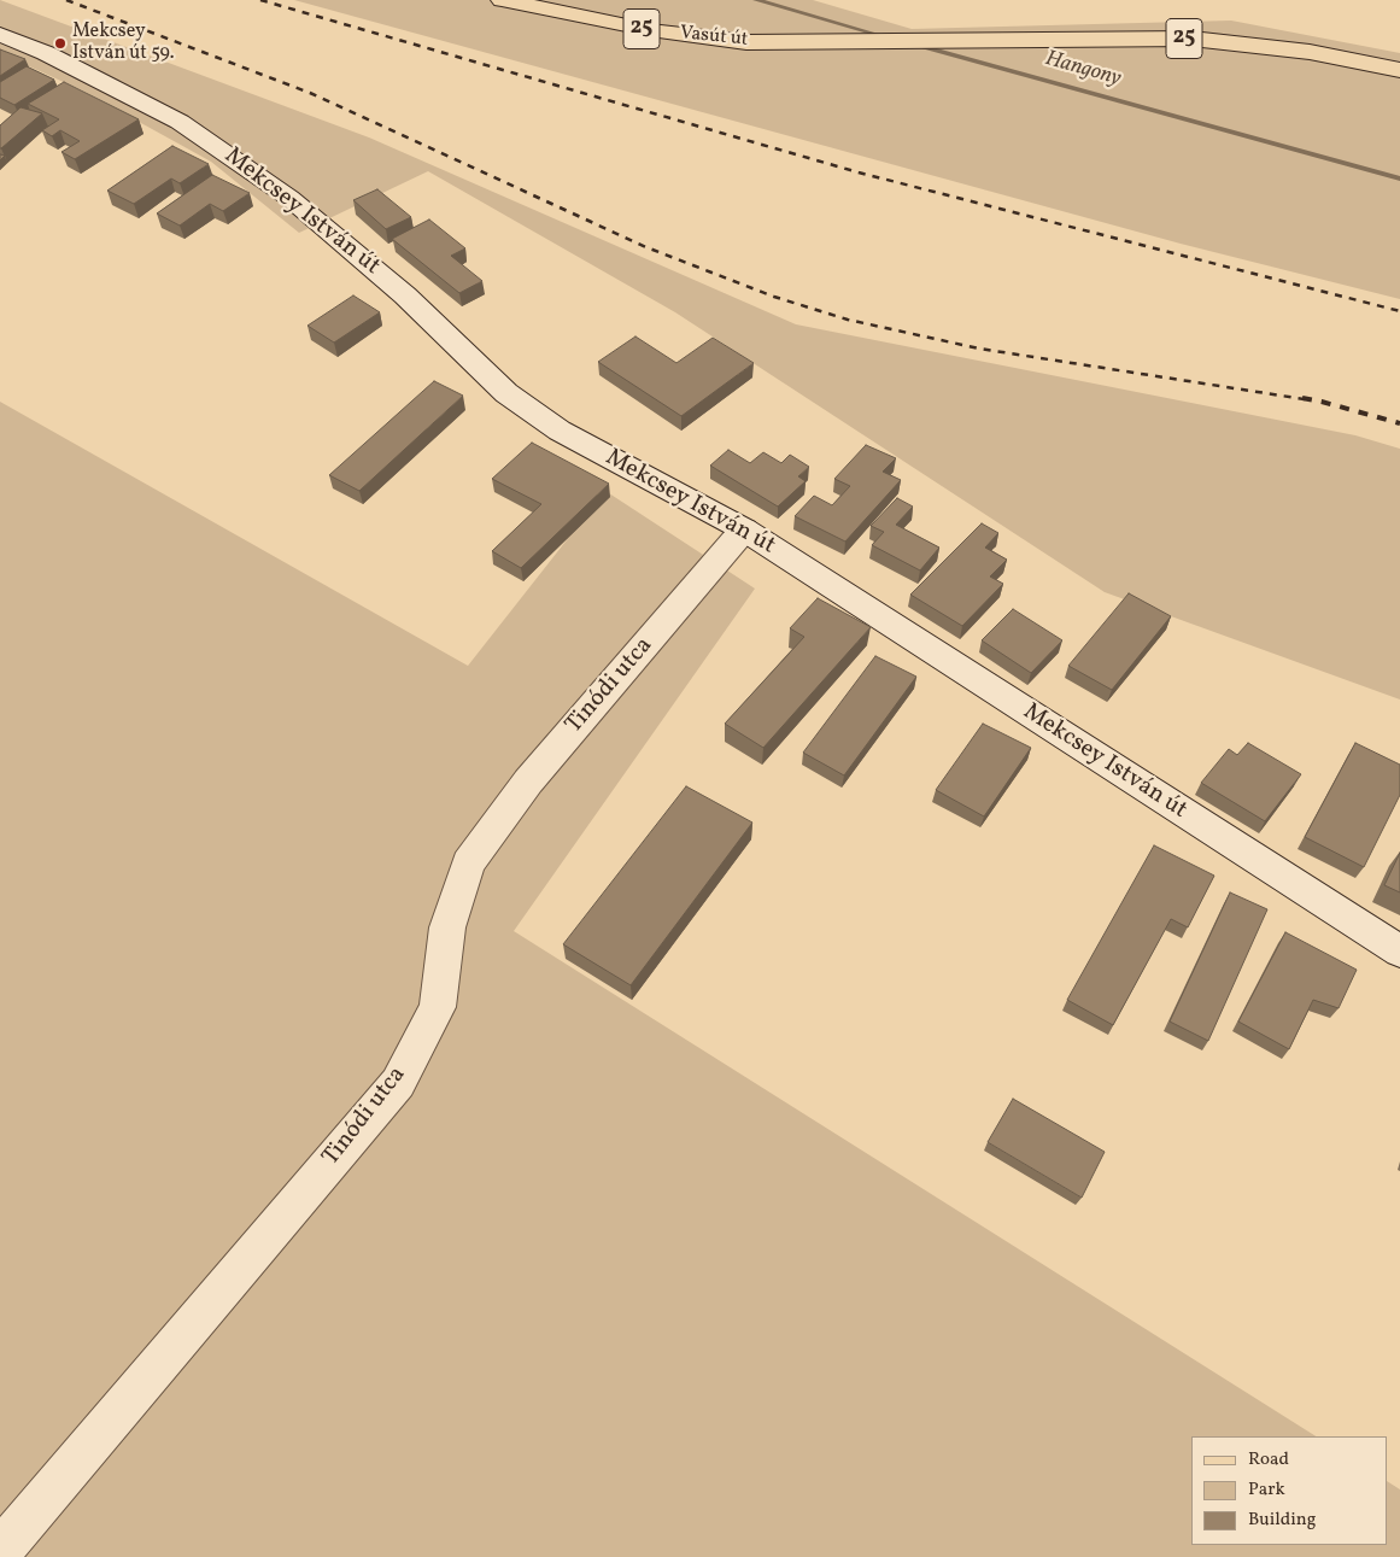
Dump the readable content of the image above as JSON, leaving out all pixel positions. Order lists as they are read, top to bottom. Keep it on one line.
{"streets":{"main road":["25","Vasút út"],"street":["Mekcsey István út","Tinódi utca"]},"crossings":[["Mekcsey István út","Tinódi utca"]],"water":["Hangony"],"places":["Mekcsey István út 59."],"legend":["Road","Park","Building"]}
